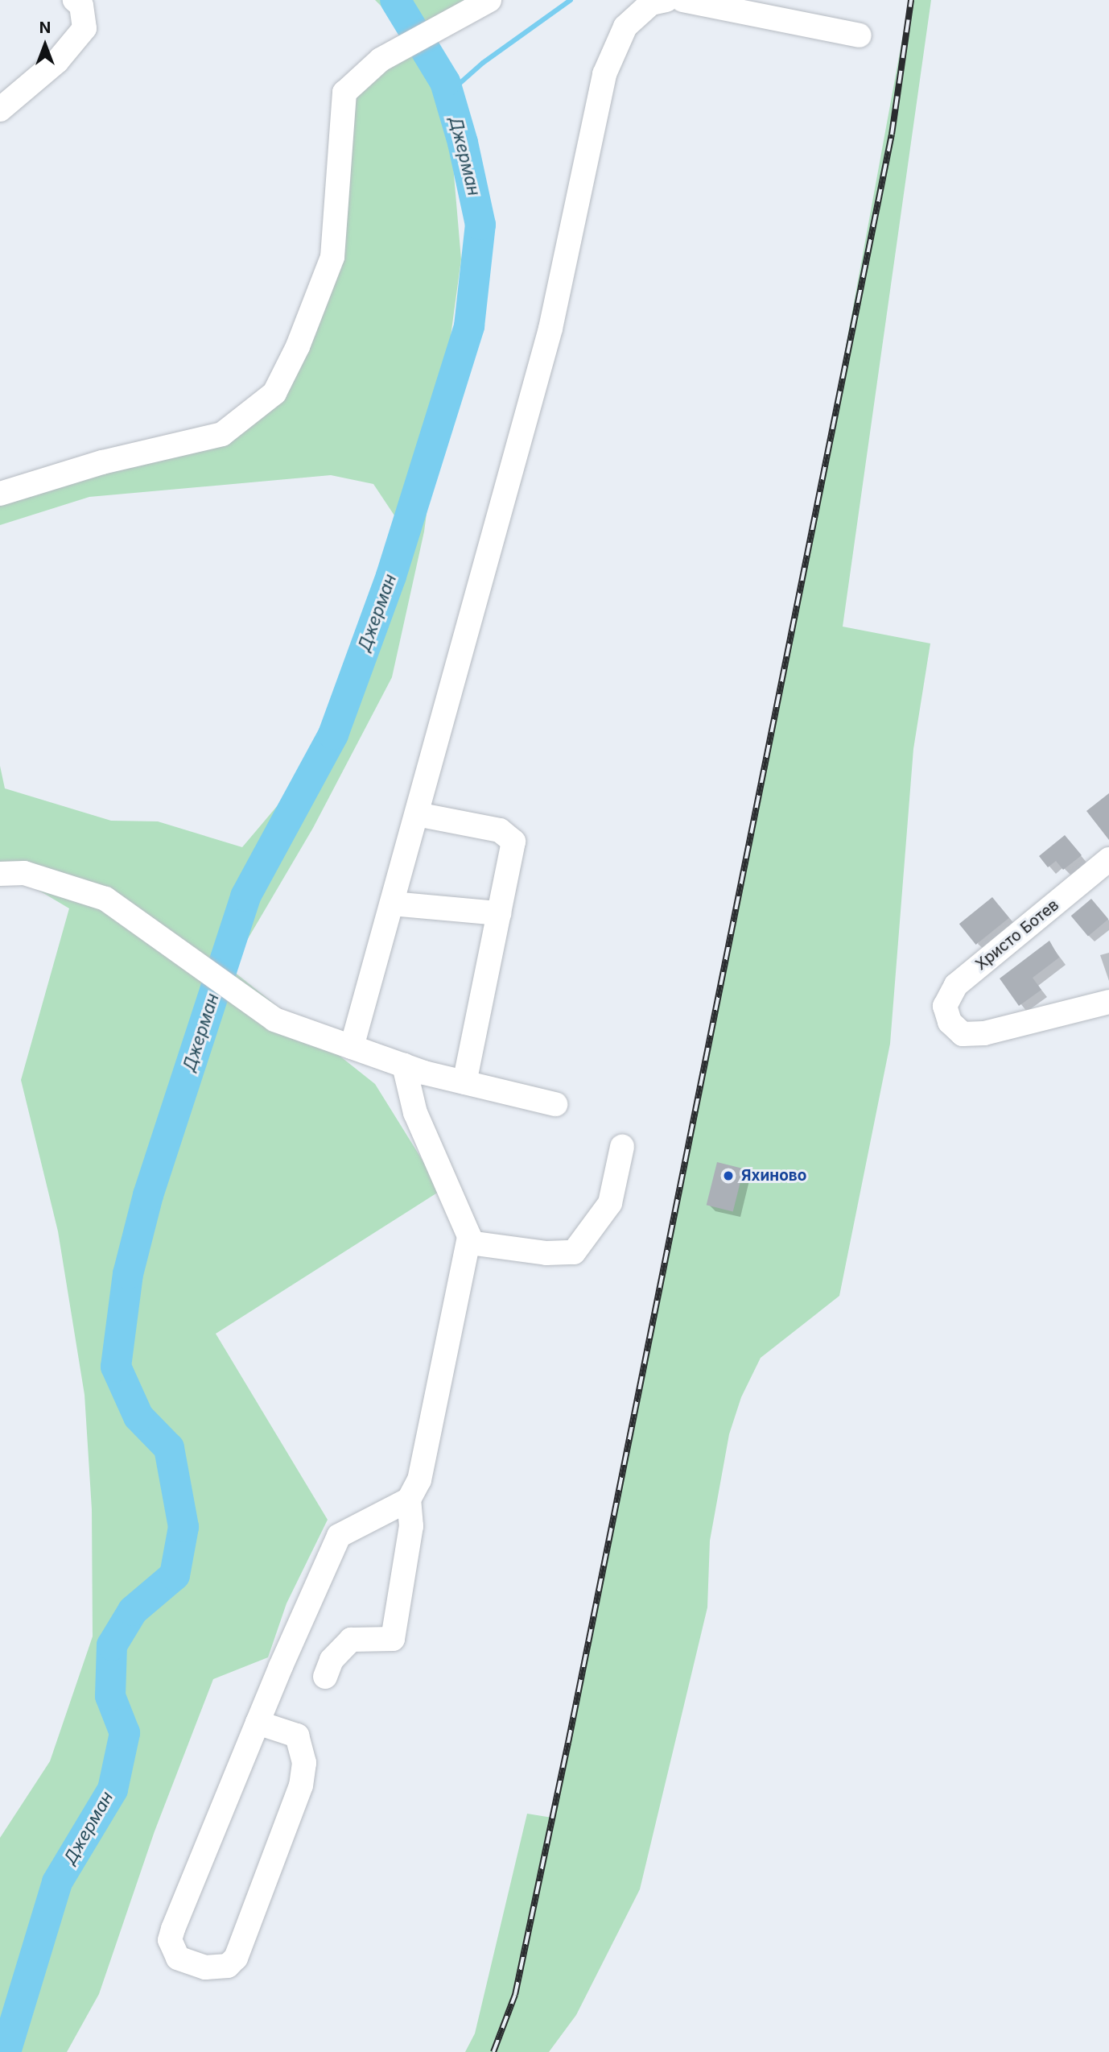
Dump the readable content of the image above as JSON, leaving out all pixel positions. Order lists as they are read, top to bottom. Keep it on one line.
{"streets":{"street":["Христо Ботев"]},"water":["Джерман"],"places":["Яхиново"],"north":"top"}
